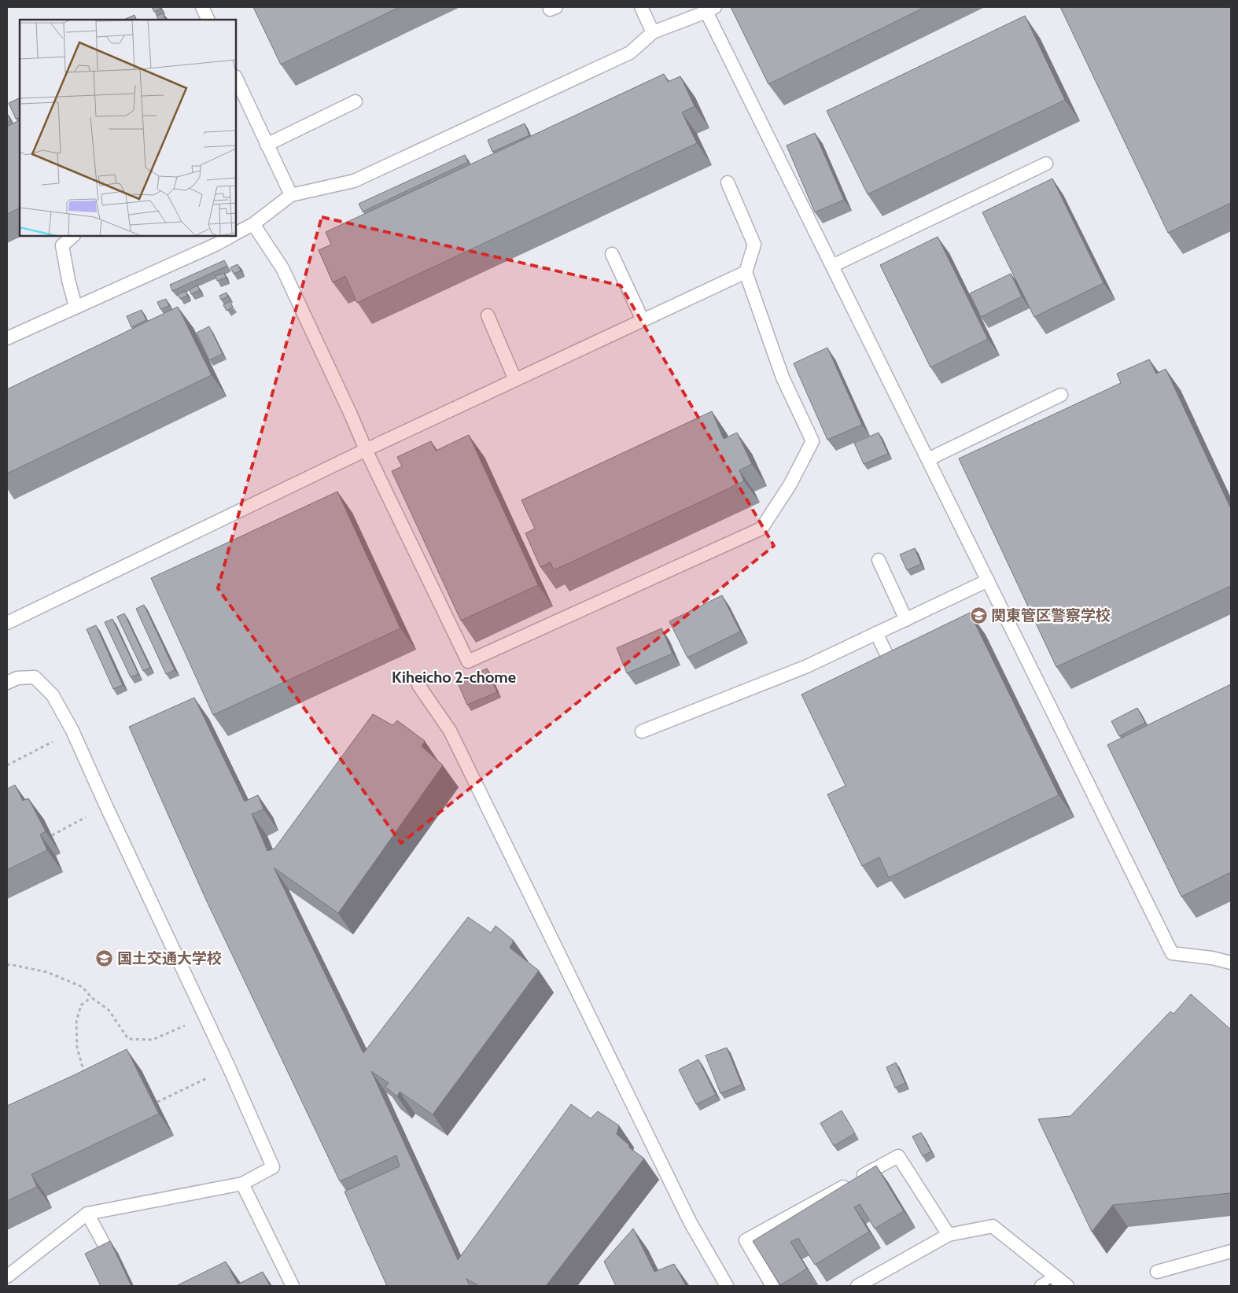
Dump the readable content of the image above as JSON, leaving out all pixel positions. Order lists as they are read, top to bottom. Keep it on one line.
{"districts":["Kiheicho 2-chome"],"places":{"school or university":["関東管区警察学校","国土交通大学校"]}}
